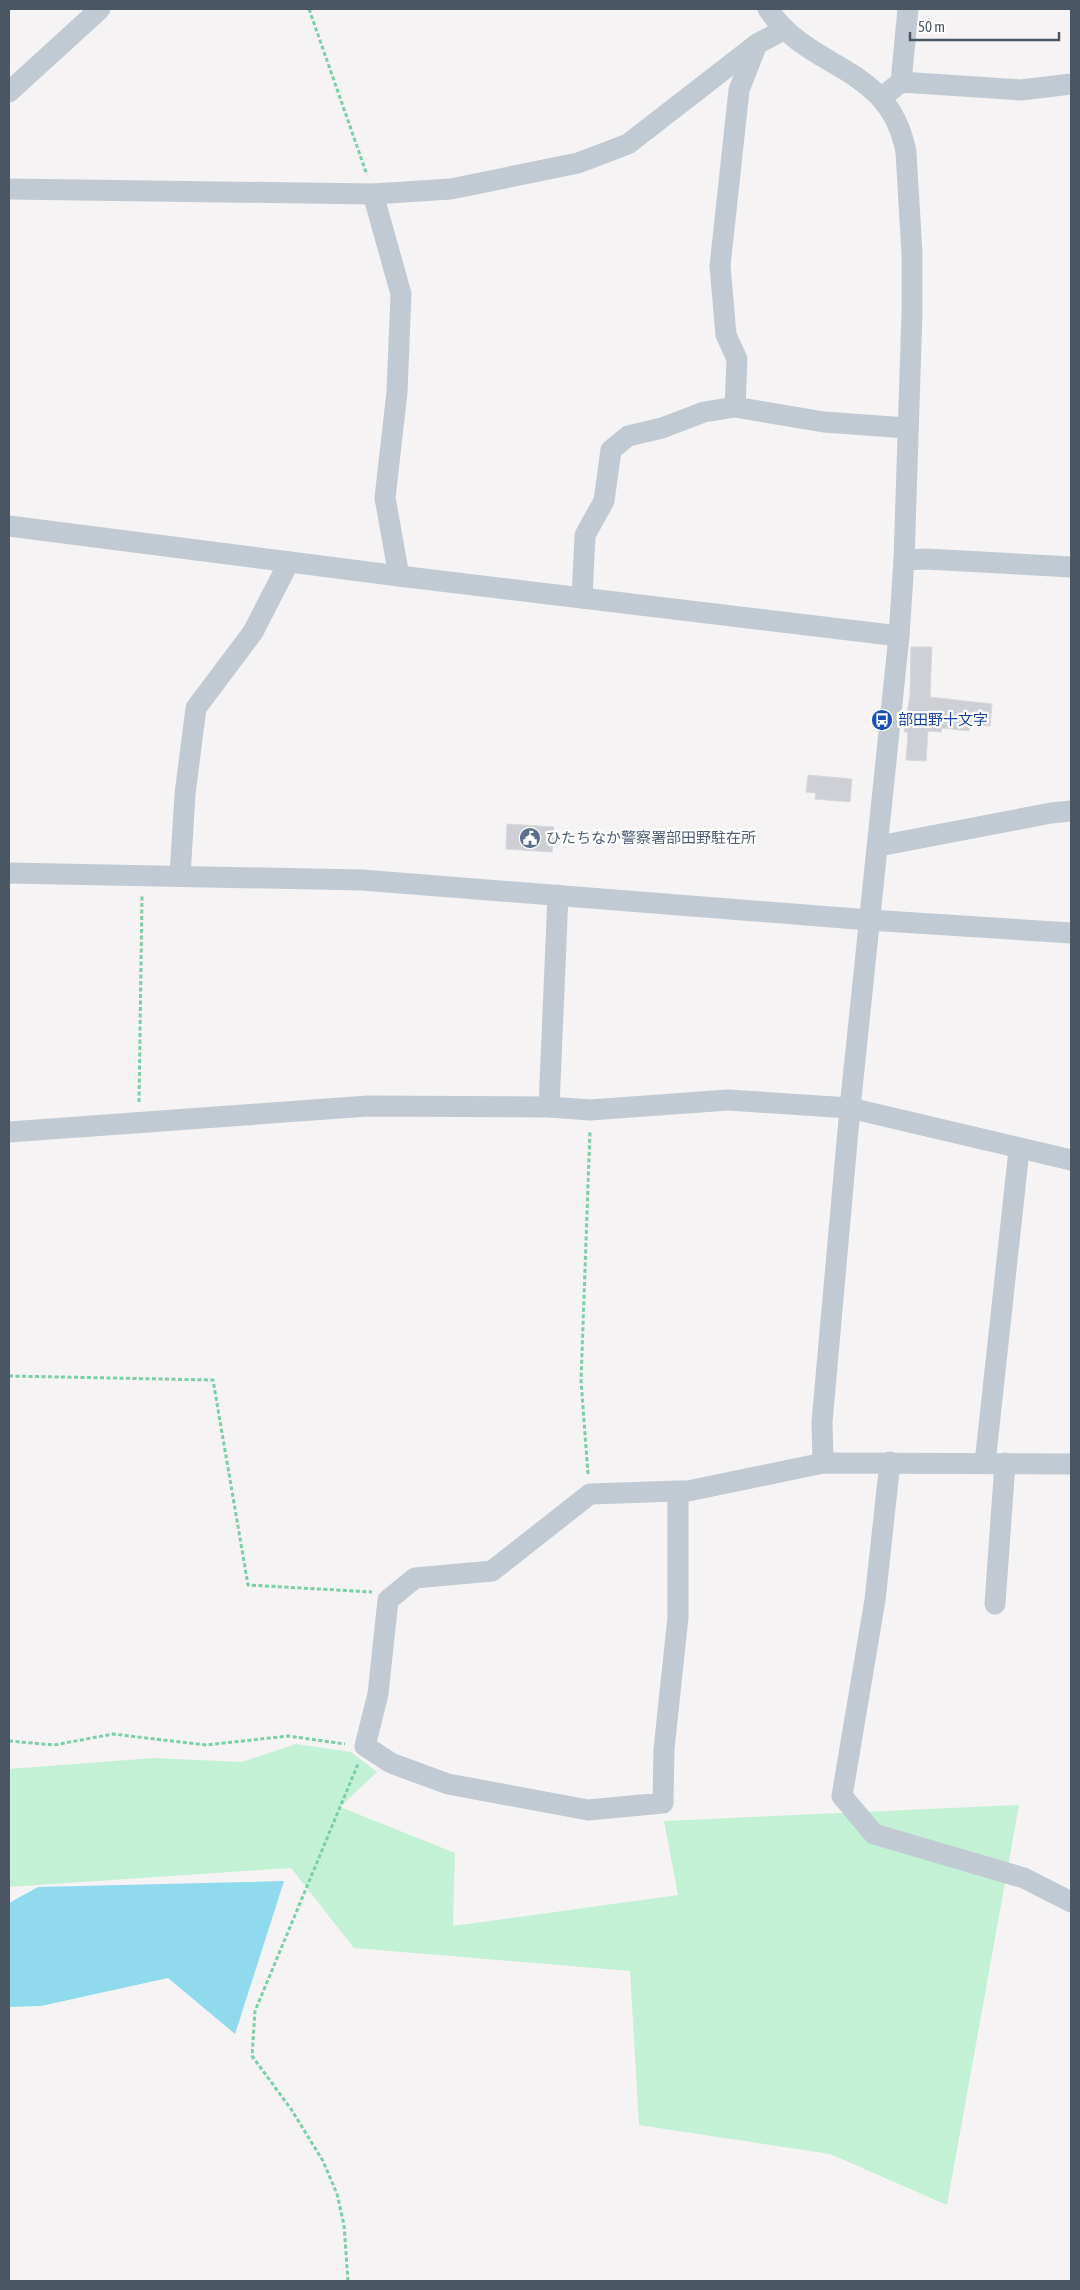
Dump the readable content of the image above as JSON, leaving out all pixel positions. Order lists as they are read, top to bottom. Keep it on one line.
{"places":{"bus stop":["部田野十文字"],"public building":["ひたちなか警察署部田野駐在所"]},"scale_bar":"50 m"}
